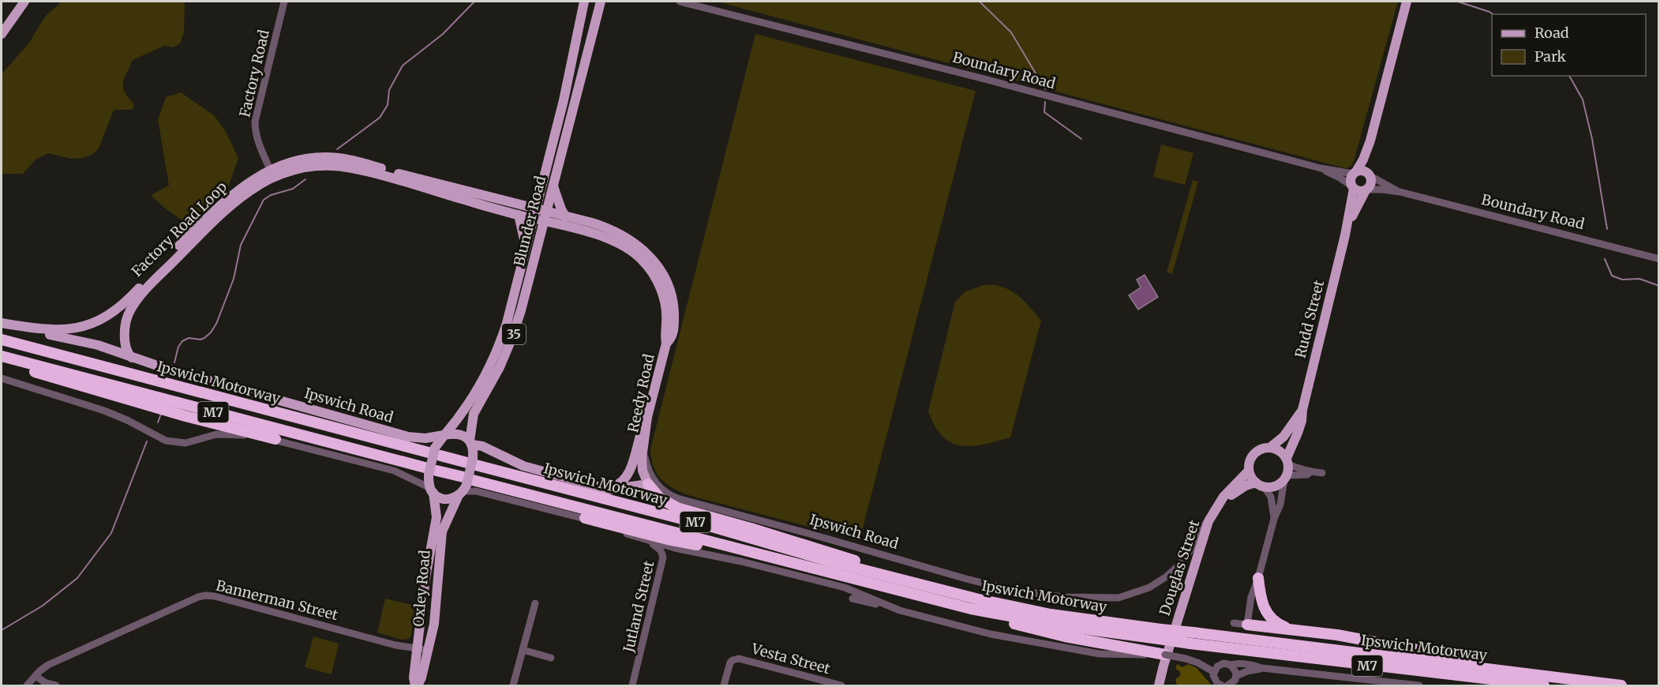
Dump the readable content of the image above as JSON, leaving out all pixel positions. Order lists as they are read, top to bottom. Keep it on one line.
{"streets":{"highway":["Ipswich Motorway","M7"],"main road":["Blunder Road","Factory Road Loop","Rudd Street","35","Reedy Road","Ipswich Road","Douglas Street","Oxley Road"],"street":["Boundary Road","Factory Road","Bannerman Street","Jutland Street","Vesta Street"]},"crossings":[["Boundary Road","Rudd Street"],["Factory Road","Factory Road Loop"],["Blunder Road","Factory Road Loop"],["Blunder Road","35"],["Blunder Road","Reedy Road"],["Blunder Road","Ipswich Road"],["Factory Road Loop","Reedy Road"],["Factory Road Loop","Ipswich Road"],["Rudd Street","Douglas Street"],["35","Ipswich Motorway"],["35","Ipswich Road"],["35","Oxley Road"],["Ipswich Motorway","Oxley Road"],["Reedy Road","Ipswich Road"],["Ipswich Road","Douglas Street"],["Oxley Road","Bannerman Street"]],"legend":["Road","Park"]}
